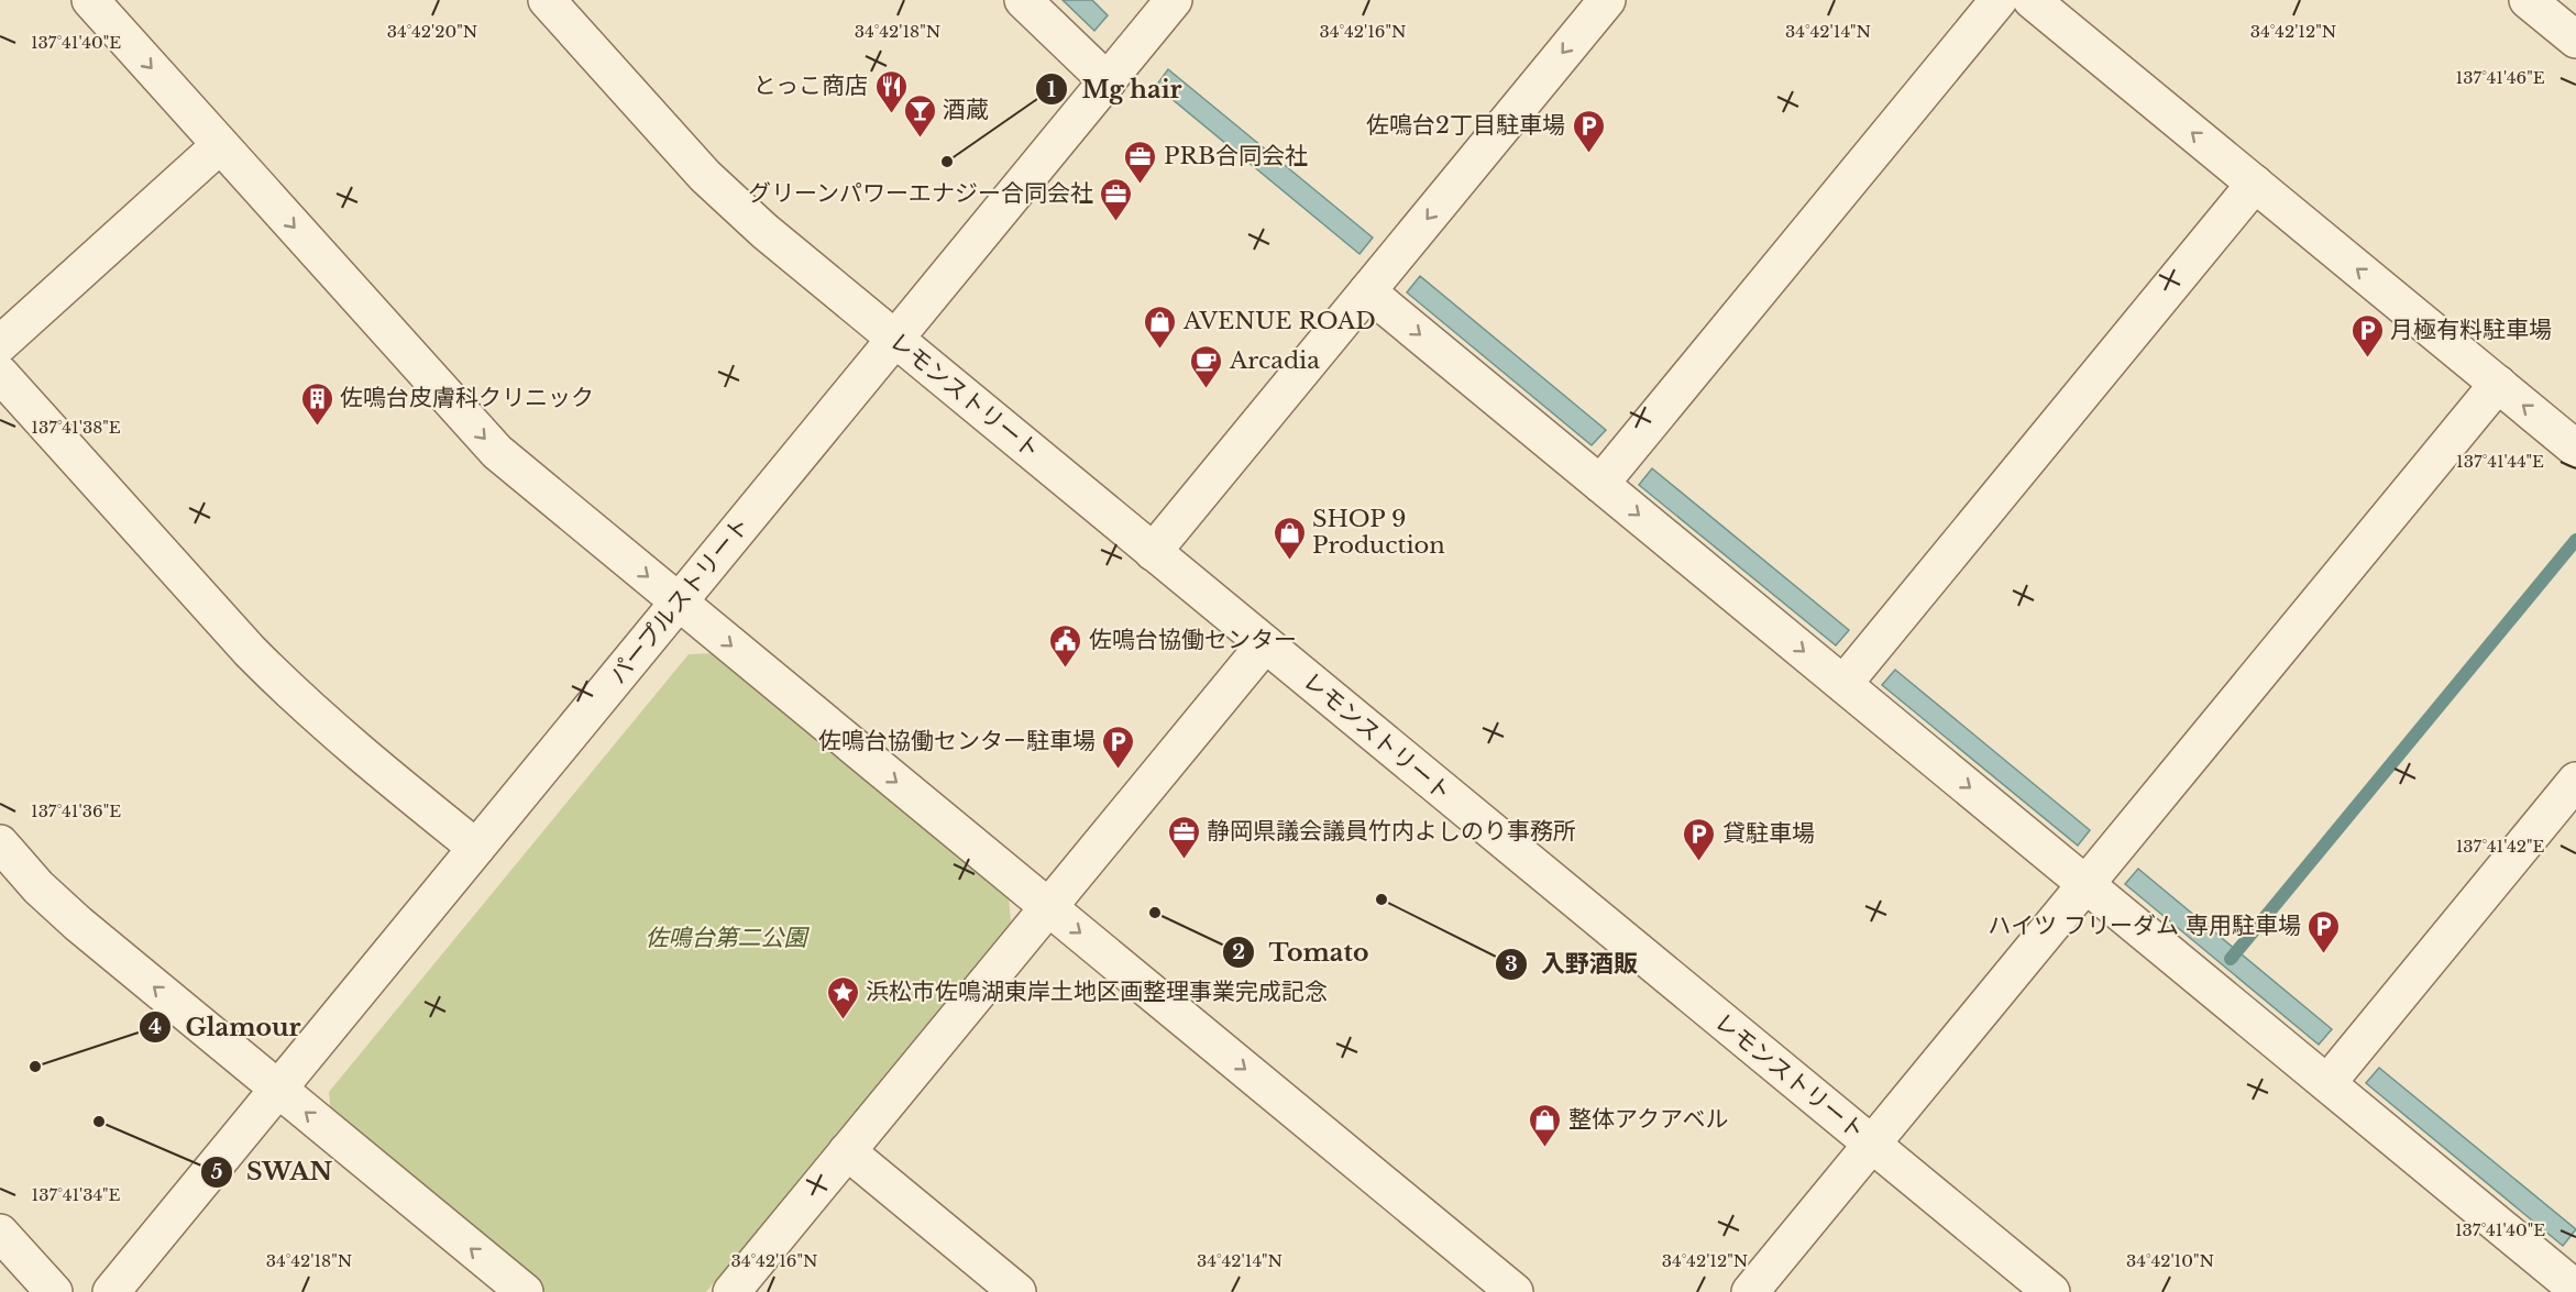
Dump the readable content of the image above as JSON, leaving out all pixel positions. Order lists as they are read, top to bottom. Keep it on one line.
{"streets":{"street":["レモンストリート","パープルストリート"]},"crossings":[["レモンストリート","パープルストリート"]],"parks":["佐鳴台第二公園"],"places":{"restaurant":["とっこ商店"],"bar":["酒蔵"],"parking":["佐鳴台2丁目駐車場","月極有料駐車場","佐鳴台協働センター駐車場","貸駐車場","ハイツ フリーダム 専用駐車場"],"other":["Mg hair","入野酒販","Tomato","Glamour","SWAN"],"office":["PRB合同会社","グリーンパワーエナジー合同会社","静岡県議会議員竹内よしのり事務所"],"shop":["AVENUE ROAD","SHOP 9 Production","整体アクアベル"],"cafe":["Arcadia"],"building":["佐鳴台皮膚科クリニック"],"public building":["佐鳴台協働センター"],"place":["浜松市佐鳴湖東岸土地区画整理事業完成記念"]},"coordinates":["34°42'20\"N","34°42'18\"N","34°42'16\"N","34°42'14\"N","34°42'12\"N","137°41'40\"E","137°41'46\"E","137°41'38\"E","137°41'44\"E","137°41'36\"E","137°41'42\"E","137°41'34\"E","34°42'10\"N"]}
